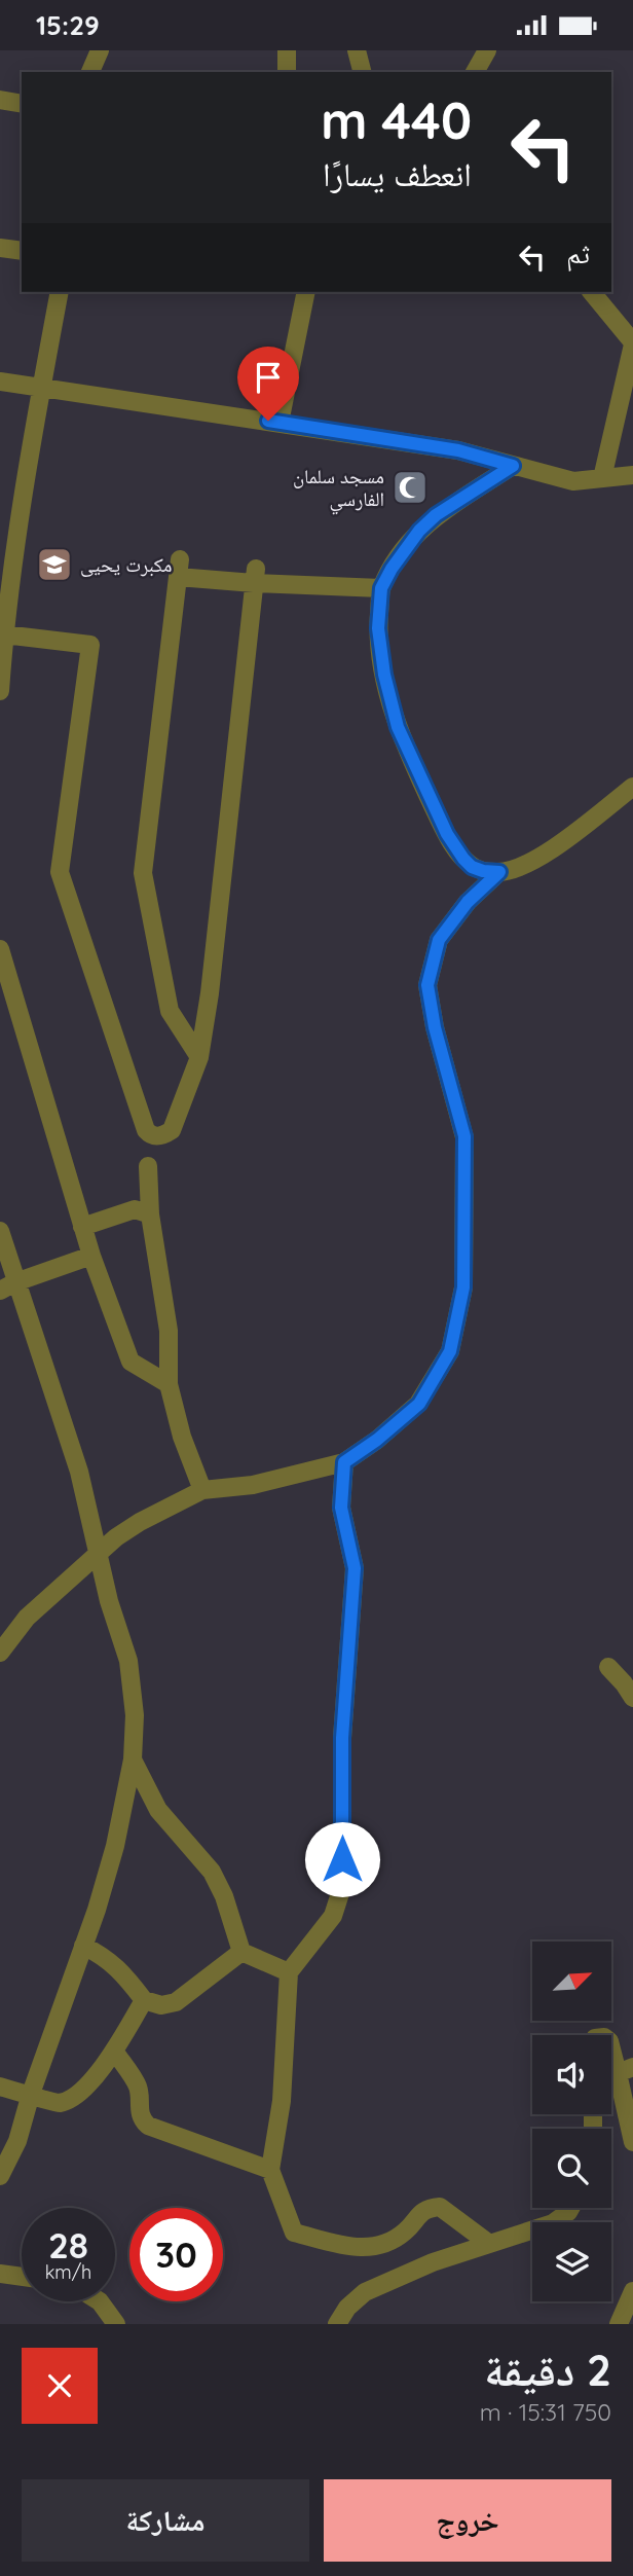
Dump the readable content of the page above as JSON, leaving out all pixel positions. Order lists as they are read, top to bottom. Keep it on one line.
{"places":{"mosque":["مسجد سلمان الفارسي"],"school or university":["مكبرت يحيى"]},"north":"top right","page":{"status":"15:29","turn":["440 m","انعطف يسارًا"],"then":"ثم","speed":"28 km/h","limit":"30","heading":["2 دقيقة","750 m · 15:31"],"buttons":["خروج","مشاركة"]}}
